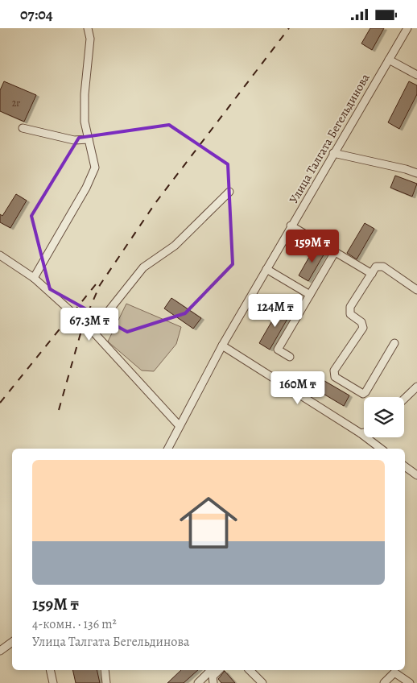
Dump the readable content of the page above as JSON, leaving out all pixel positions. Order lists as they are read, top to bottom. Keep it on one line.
{"streets":{"street":["Улица Талгата Бегельдинова"]},"house_numbers":["2г"],"page":{"status":"07:04","price":["159M ₸","124M ₸","67.3M ₸","160M ₸"],"list":[{"name":"159M ₸","note":"4-комн. · 136 m² · Улица Талгата Бегельдинова"}]}}
